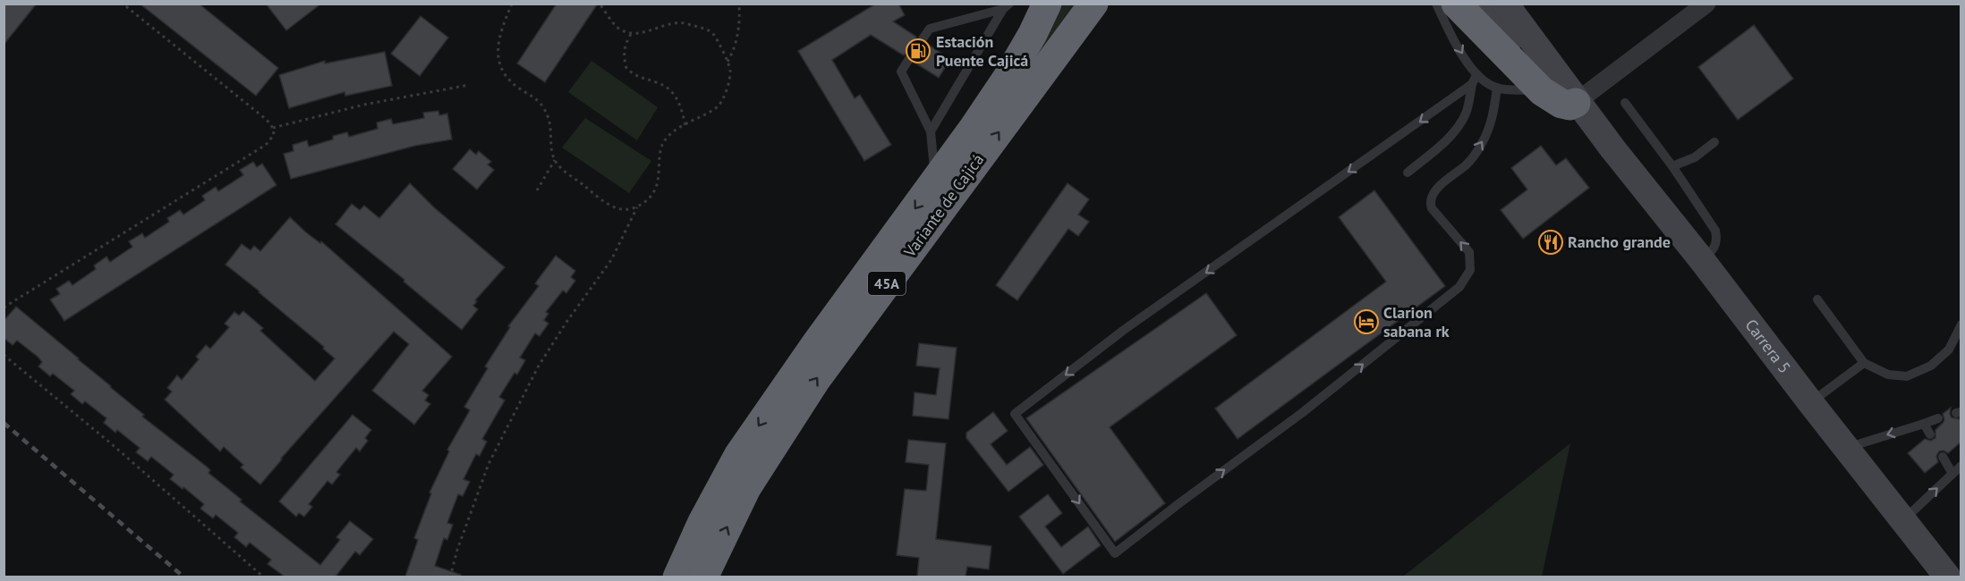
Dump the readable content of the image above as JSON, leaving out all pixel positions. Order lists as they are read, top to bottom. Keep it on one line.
{"streets":{"highway":["Variante de Cajicá","45A"],"main road":["Carrera 5"]},"places":{"fuel station":["Estación Puente Cajicá"],"restaurant":["Rancho grande"],"hotel":["Clarion sabana rk"]}}
